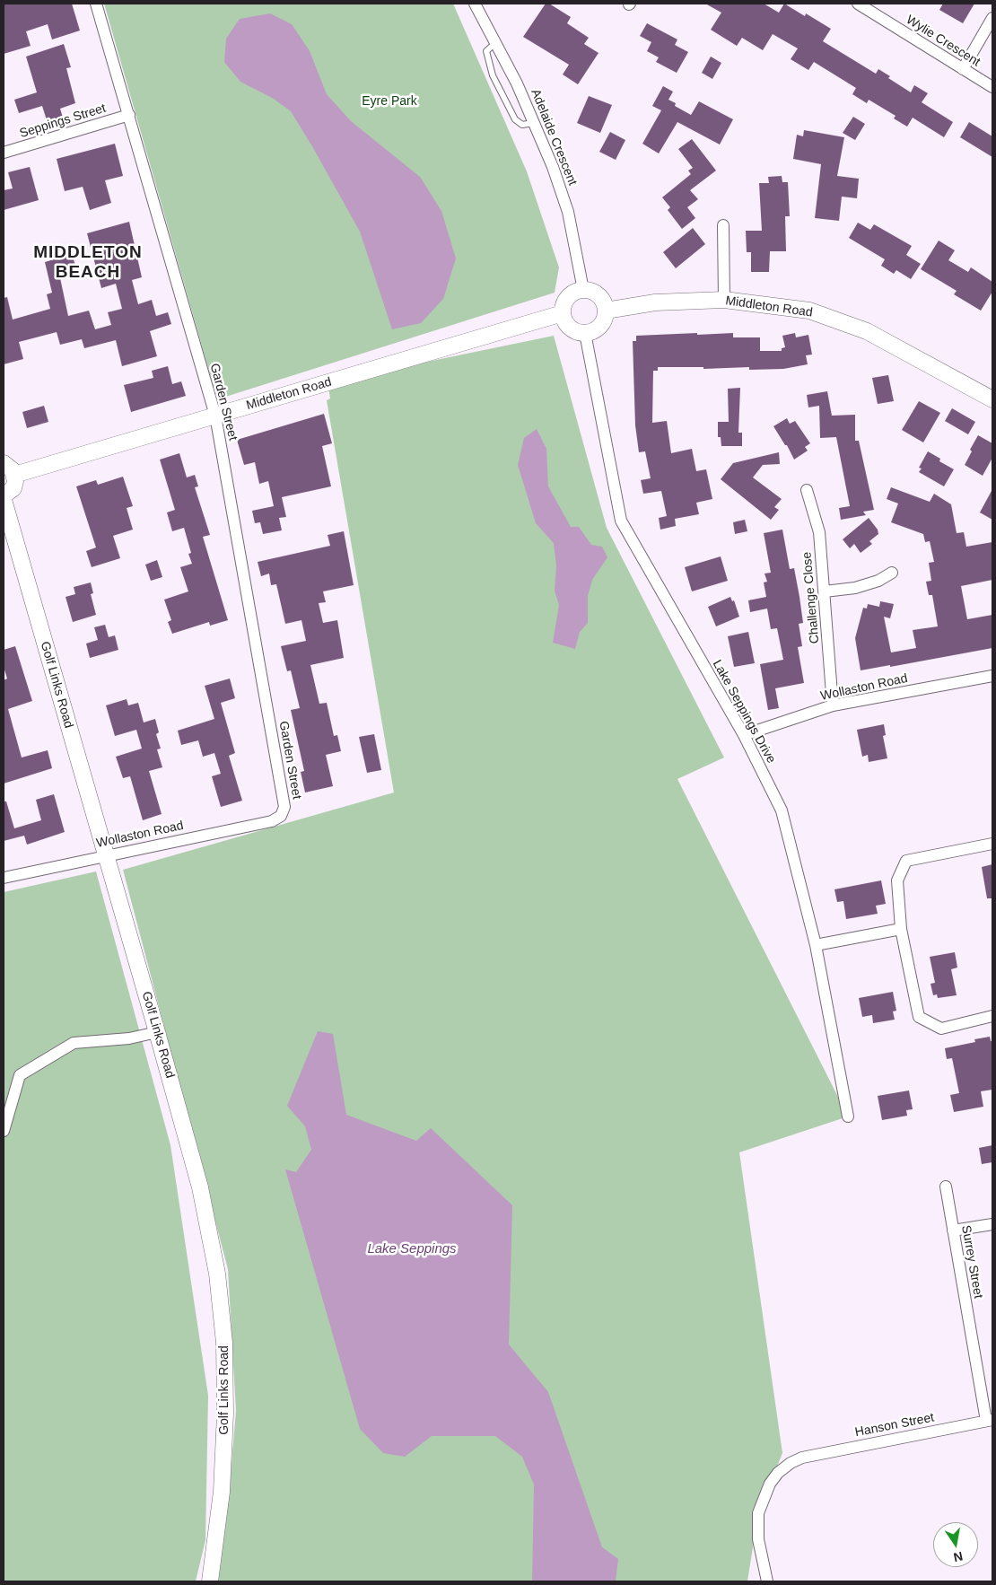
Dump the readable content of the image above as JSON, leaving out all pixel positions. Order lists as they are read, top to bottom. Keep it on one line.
{"streets":{"main road":["Middleton Road","Golf Links Road"],"street":["Wylie Crescent","Seppings Street","Adelaide Crescent","Garden Street","Challenge Close","Wollaston Road","Lake Seppings Drive","Surrey Street","Hanson Street"]},"crossings":[["Seppings Street","Garden Street"],["Adelaide Crescent","Middleton Road"],["Adelaide Crescent","Lake Seppings Drive"],["Middleton Road","Garden Street"],["Middleton Road","Lake Seppings Drive"],["Garden Street","Wollaston Road"],["Challenge Close","Wollaston Road"],["Golf Links Road","Wollaston Road"],["Wollaston Road","Lake Seppings Drive"],["Surrey Street","Hanson Street"]],"districts":["MIDDLETON BEACH"],"water":["Lake Seppings"],"parks":["Eyre Park"],"north":"bottom"}
